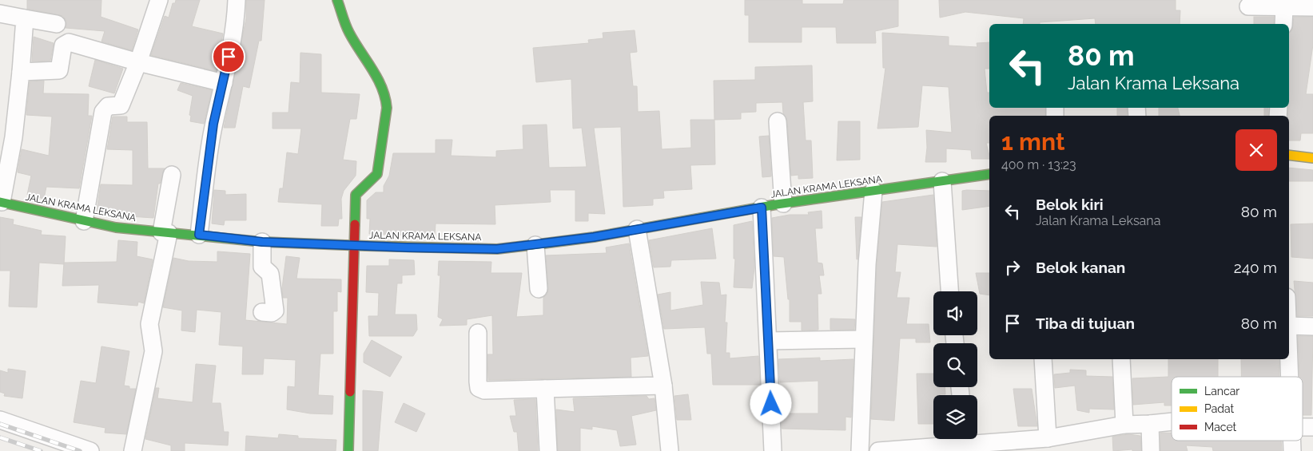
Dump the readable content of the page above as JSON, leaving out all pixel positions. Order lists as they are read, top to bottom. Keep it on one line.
{"streets":{"street":["JALAN KRAMA LEKSANA"]},"legend":["Lancar","Padat","Macet"],"page":{"turn":["80 m","Jalan Krama Leksana"],"heading":["1 mnt","400 m · 13:23"],"list":[{"name":"Belok kiri","note":"Jalan Krama Leksana","value":"80 m"},{"name":"Belok kanan","value":"240 m"},{"name":"Tiba di tujuan","value":"80 m"}]}}
